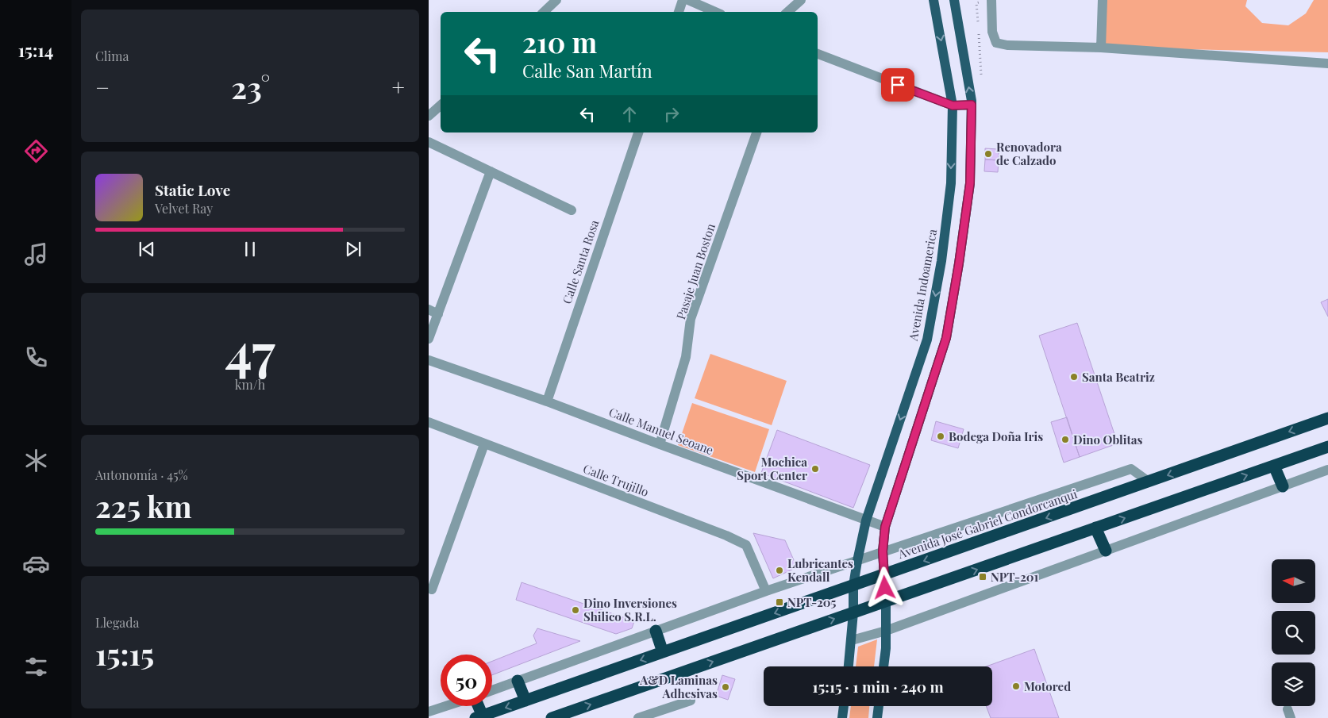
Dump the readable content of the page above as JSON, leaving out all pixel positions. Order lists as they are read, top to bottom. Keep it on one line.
{"streets":{"highway":["Avenida José Gabriel Condorcanqui"],"main road":["Avenida Indoamerica"],"street":["Calle Santa Rosa","Pasaje Juan Boston","Calle Manuel Seoane","Calle Trujillo"]},"crossings":[["Calle Santa Rosa","Calle Manuel Seoane"],["Pasaje Juan Boston","Calle Manuel Seoane"],["Avenida Indoamerica","Calle Manuel Seoane"],["Avenida Indoamerica","Avenida José Gabriel Condorcanqui"]],"places":{"other":["Renovadora de Calzado","Santa Beatriz","Bodega Doña Iris","Dino Oblitas","Mochica Sport Center","Lubricantes Kendall","Dino Inversiones Shilico S.R.L.","Motored","A&D Laminas Adhesivas"],"transit":["NPT-201","NPT-205"]},"north":"left","page":{"tabs":"15:14","tile":["Clima",["47","km/h"],["Autonomía · 45%","225 km"],["Llegada","15:15"]],"turn":["210 m","Calle San Martín"],"heat":["−","23°","+"],"song":["Static Love","Velvet Ray"],"limit":"50","trip":"15:15 · 1 min · 240 m"}}
